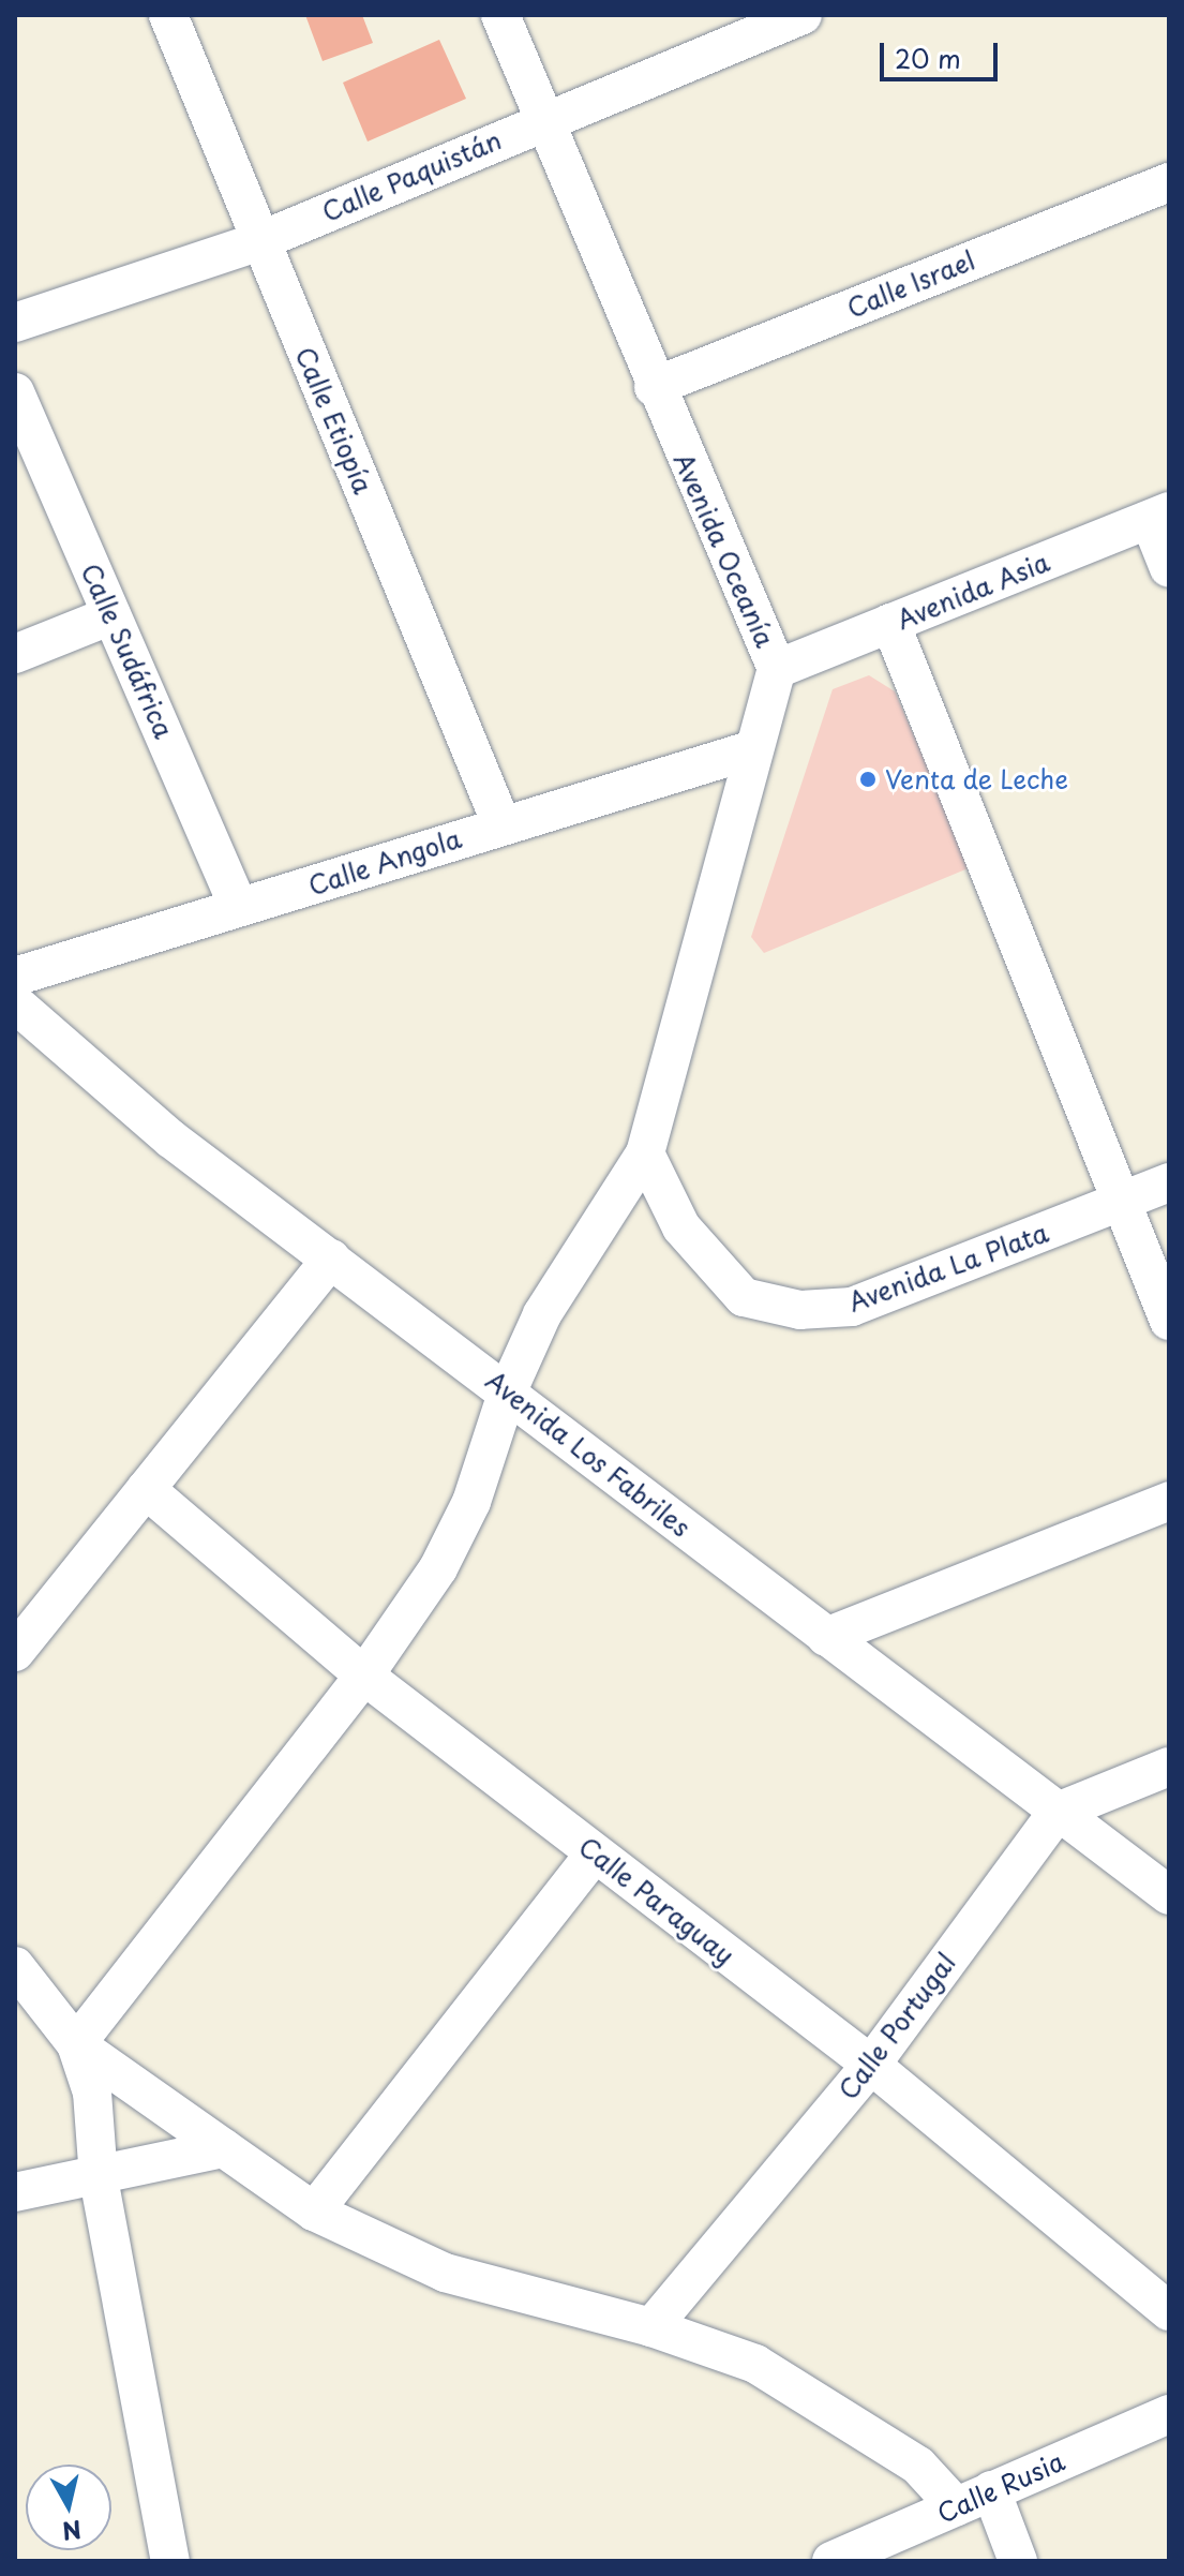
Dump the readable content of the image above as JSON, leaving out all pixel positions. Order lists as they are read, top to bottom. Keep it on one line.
{"streets":{"street":["Calle Paquistán","Calle Israel","Calle Etiopía","Avenida Oceanía","Avenida Asia","Calle Sudáfrica","Calle Angola","Avenida La Plata","Avenida Los Fabriles","Calle Paraguay","Calle Portugal","Calle Rusia"]},"crossings":[["Calle Paquistán","Calle Etiopía"],["Calle Paquistán","Avenida Oceanía"],["Calle Israel","Avenida Oceanía"],["Calle Etiopía","Calle Angola"],["Avenida Oceanía","Avenida Asia"],["Avenida Oceanía","Calle Angola"],["Avenida Oceanía","Avenida La Plata"],["Avenida Oceanía","Avenida Los Fabriles"],["Avenida Oceanía","Calle Paraguay"],["Calle Sudáfrica","Calle Angola"],["Avenida Los Fabriles","Calle Portugal"],["Calle Paraguay","Calle Portugal"]],"places":["Venta de Leche"],"scale_bar":"20 m","north":"bottom"}
